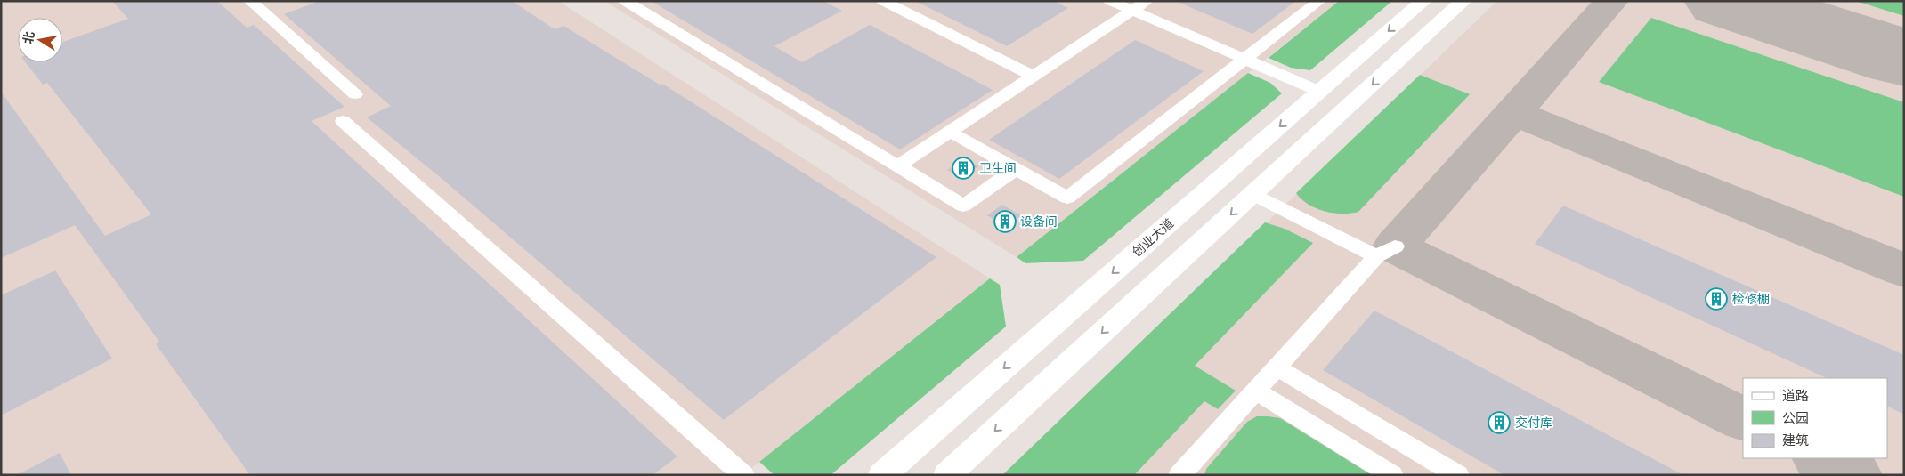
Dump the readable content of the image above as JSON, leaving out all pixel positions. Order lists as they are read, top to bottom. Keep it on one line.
{"streets":{"main road":["创业大道"]},"places":{"building":["卫生间","设备间","检修棚","交付库"]},"legend":["道路","公园","建筑"],"north":"left"}
